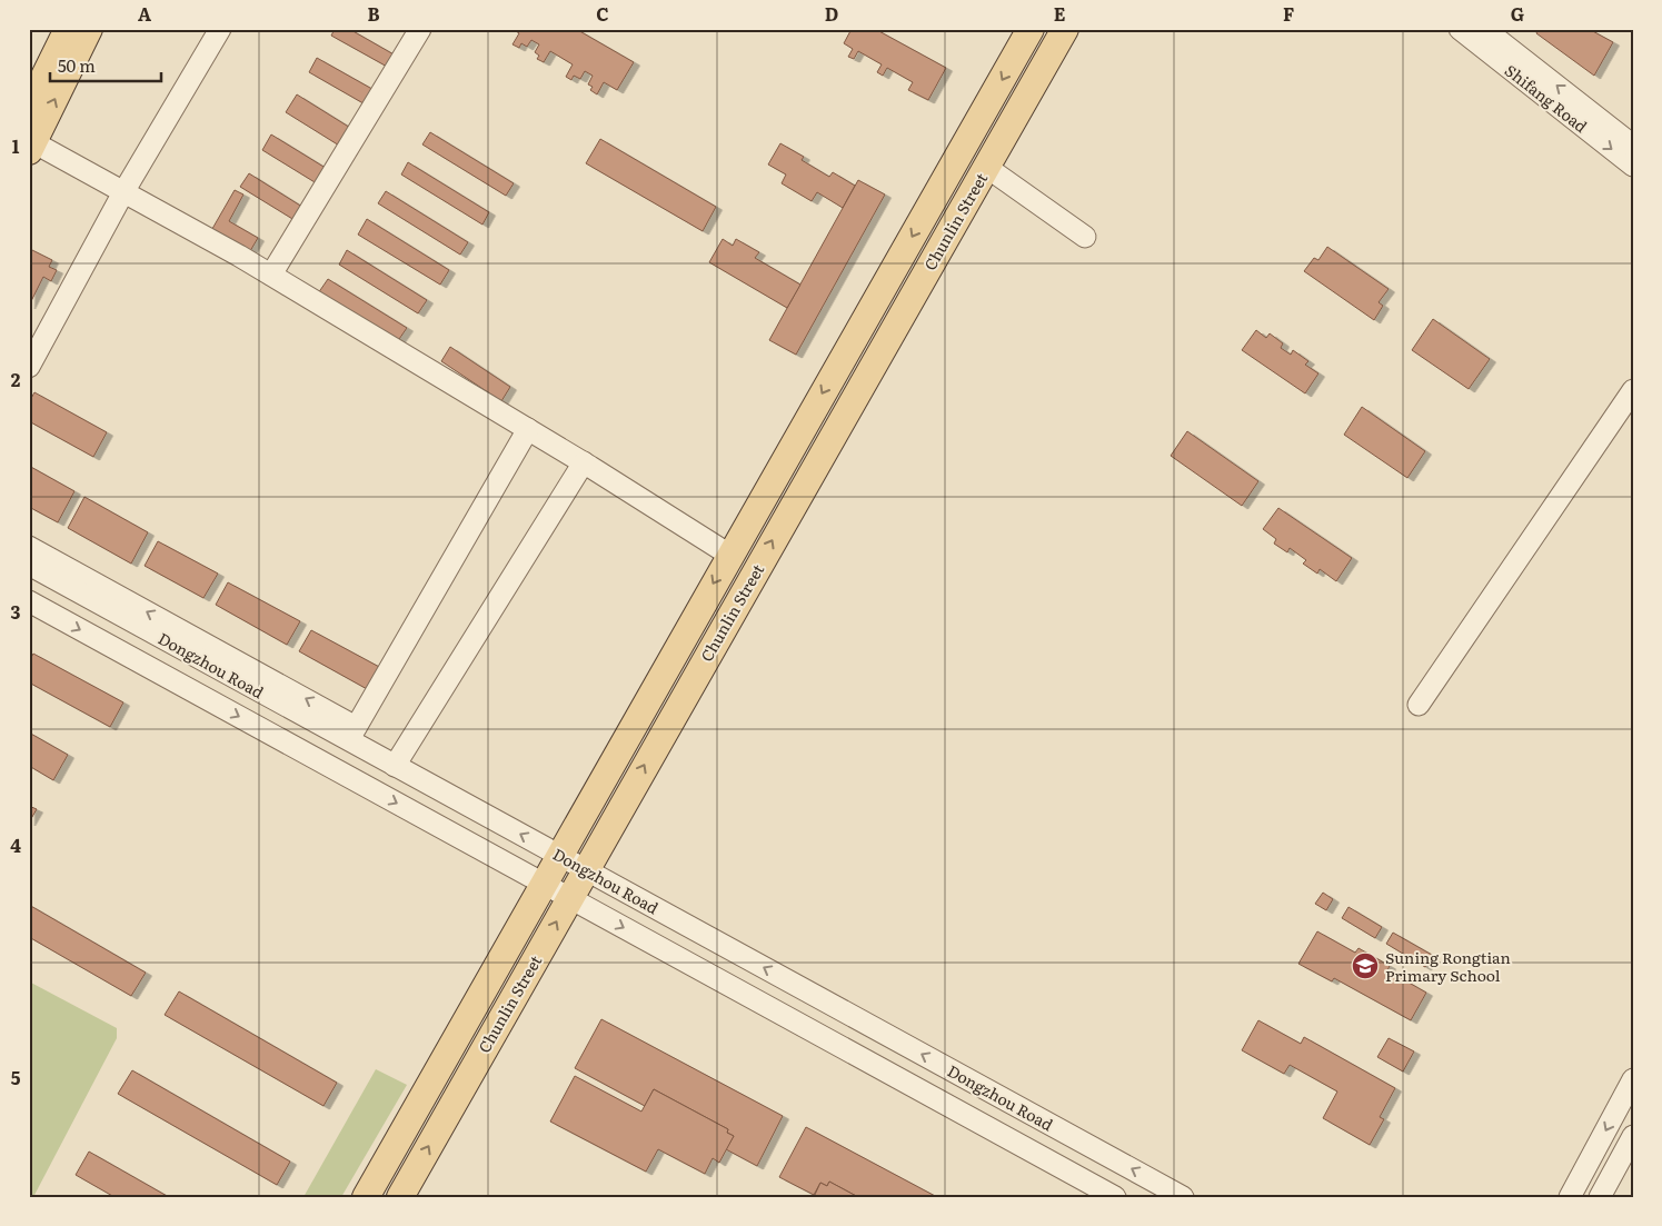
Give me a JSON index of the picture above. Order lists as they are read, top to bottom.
{
  "streets": {
    "main road": ["Chunlin Street"],
    "street": ["Shifang Road", "Dongzhou Road"]
  },
  "crossings": [
    ["Chunlin Street", "Dongzhou Road"]
  ],
  "places": {
    "school or university": ["Suning Rongtian Primary School"]
  },
  "scale_bar": "50 m",
  "grid": {
    "columns": [
      "A",
      "B",
      "C",
      "D",
      "E",
      "F",
      "G"
    ],
    "rows": [
      "1",
      "2",
      "3",
      "4",
      "5"
    ]
  }
}
